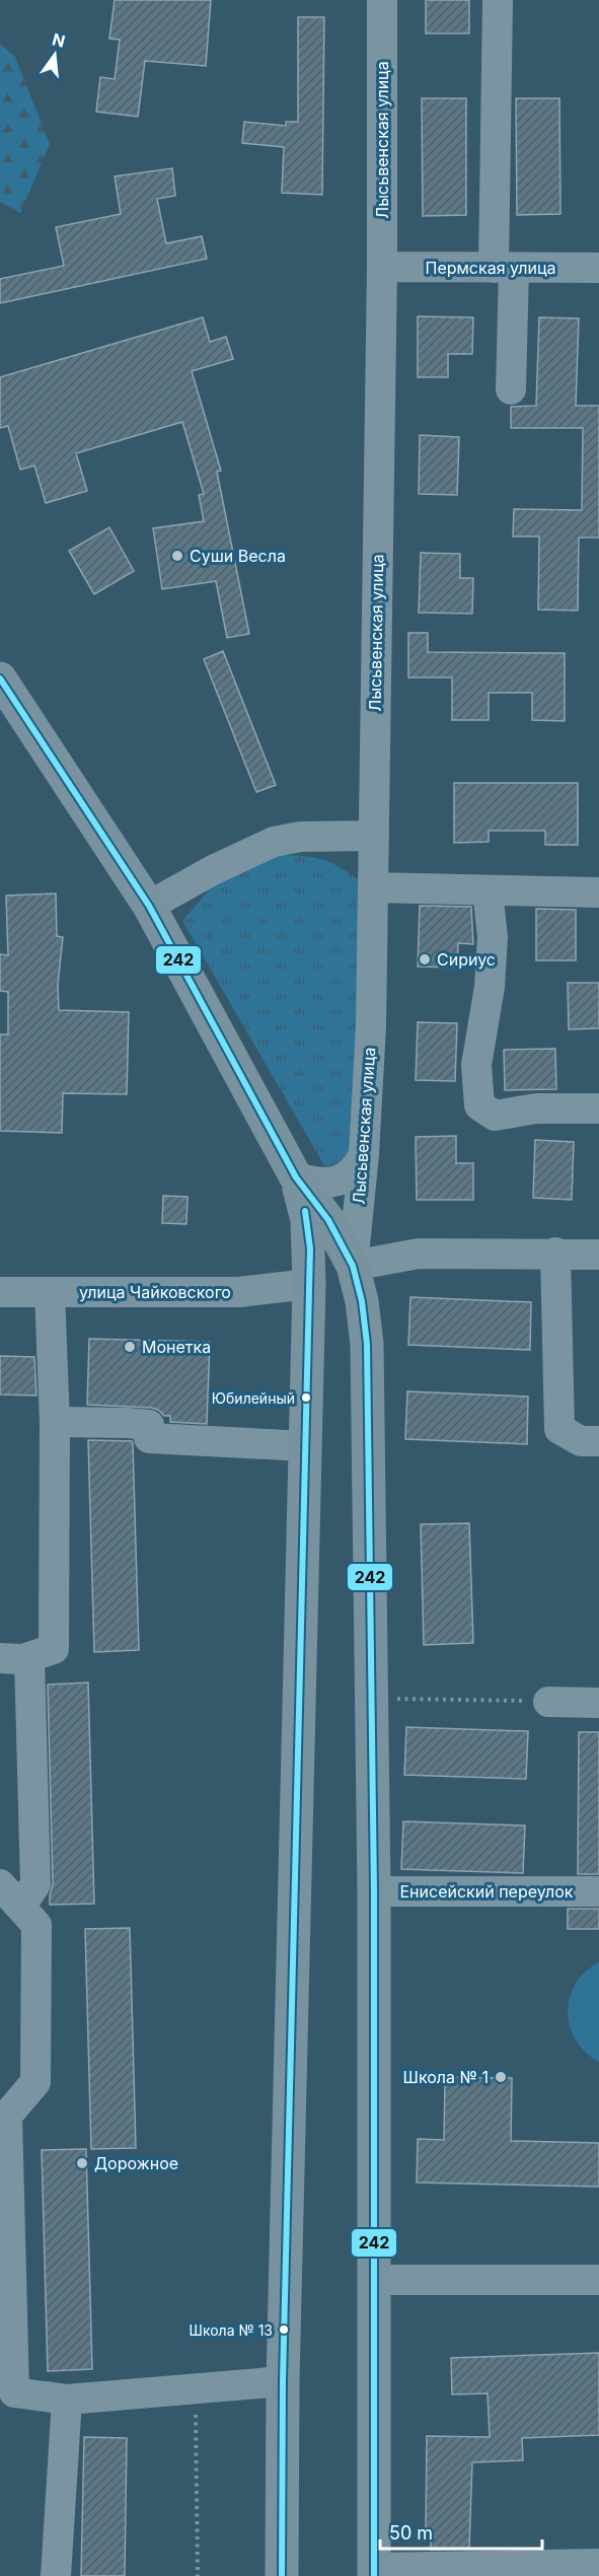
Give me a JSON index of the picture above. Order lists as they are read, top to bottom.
{
  "streets": {
    "main road": ["Лысьвенская улица"],
    "street": ["Пермская улица", "улица Чайковского", "Енисейский переулок"]
  },
  "crossings": [
    ["Лысьвенская улица", "Пермская улица"],
    ["Лысьвенская улица", "Енисейский переулок"]
  ],
  "places": [
    "Суши Весла",
    "Сириус",
    "Монетка",
    "Юбилейный",
    "Школа № 1",
    "Дорожное",
    "Школа № 13"
  ],
  "lines": ["transit line 242"],
  "scale_bar": "50 m",
  "north": "top"
}
